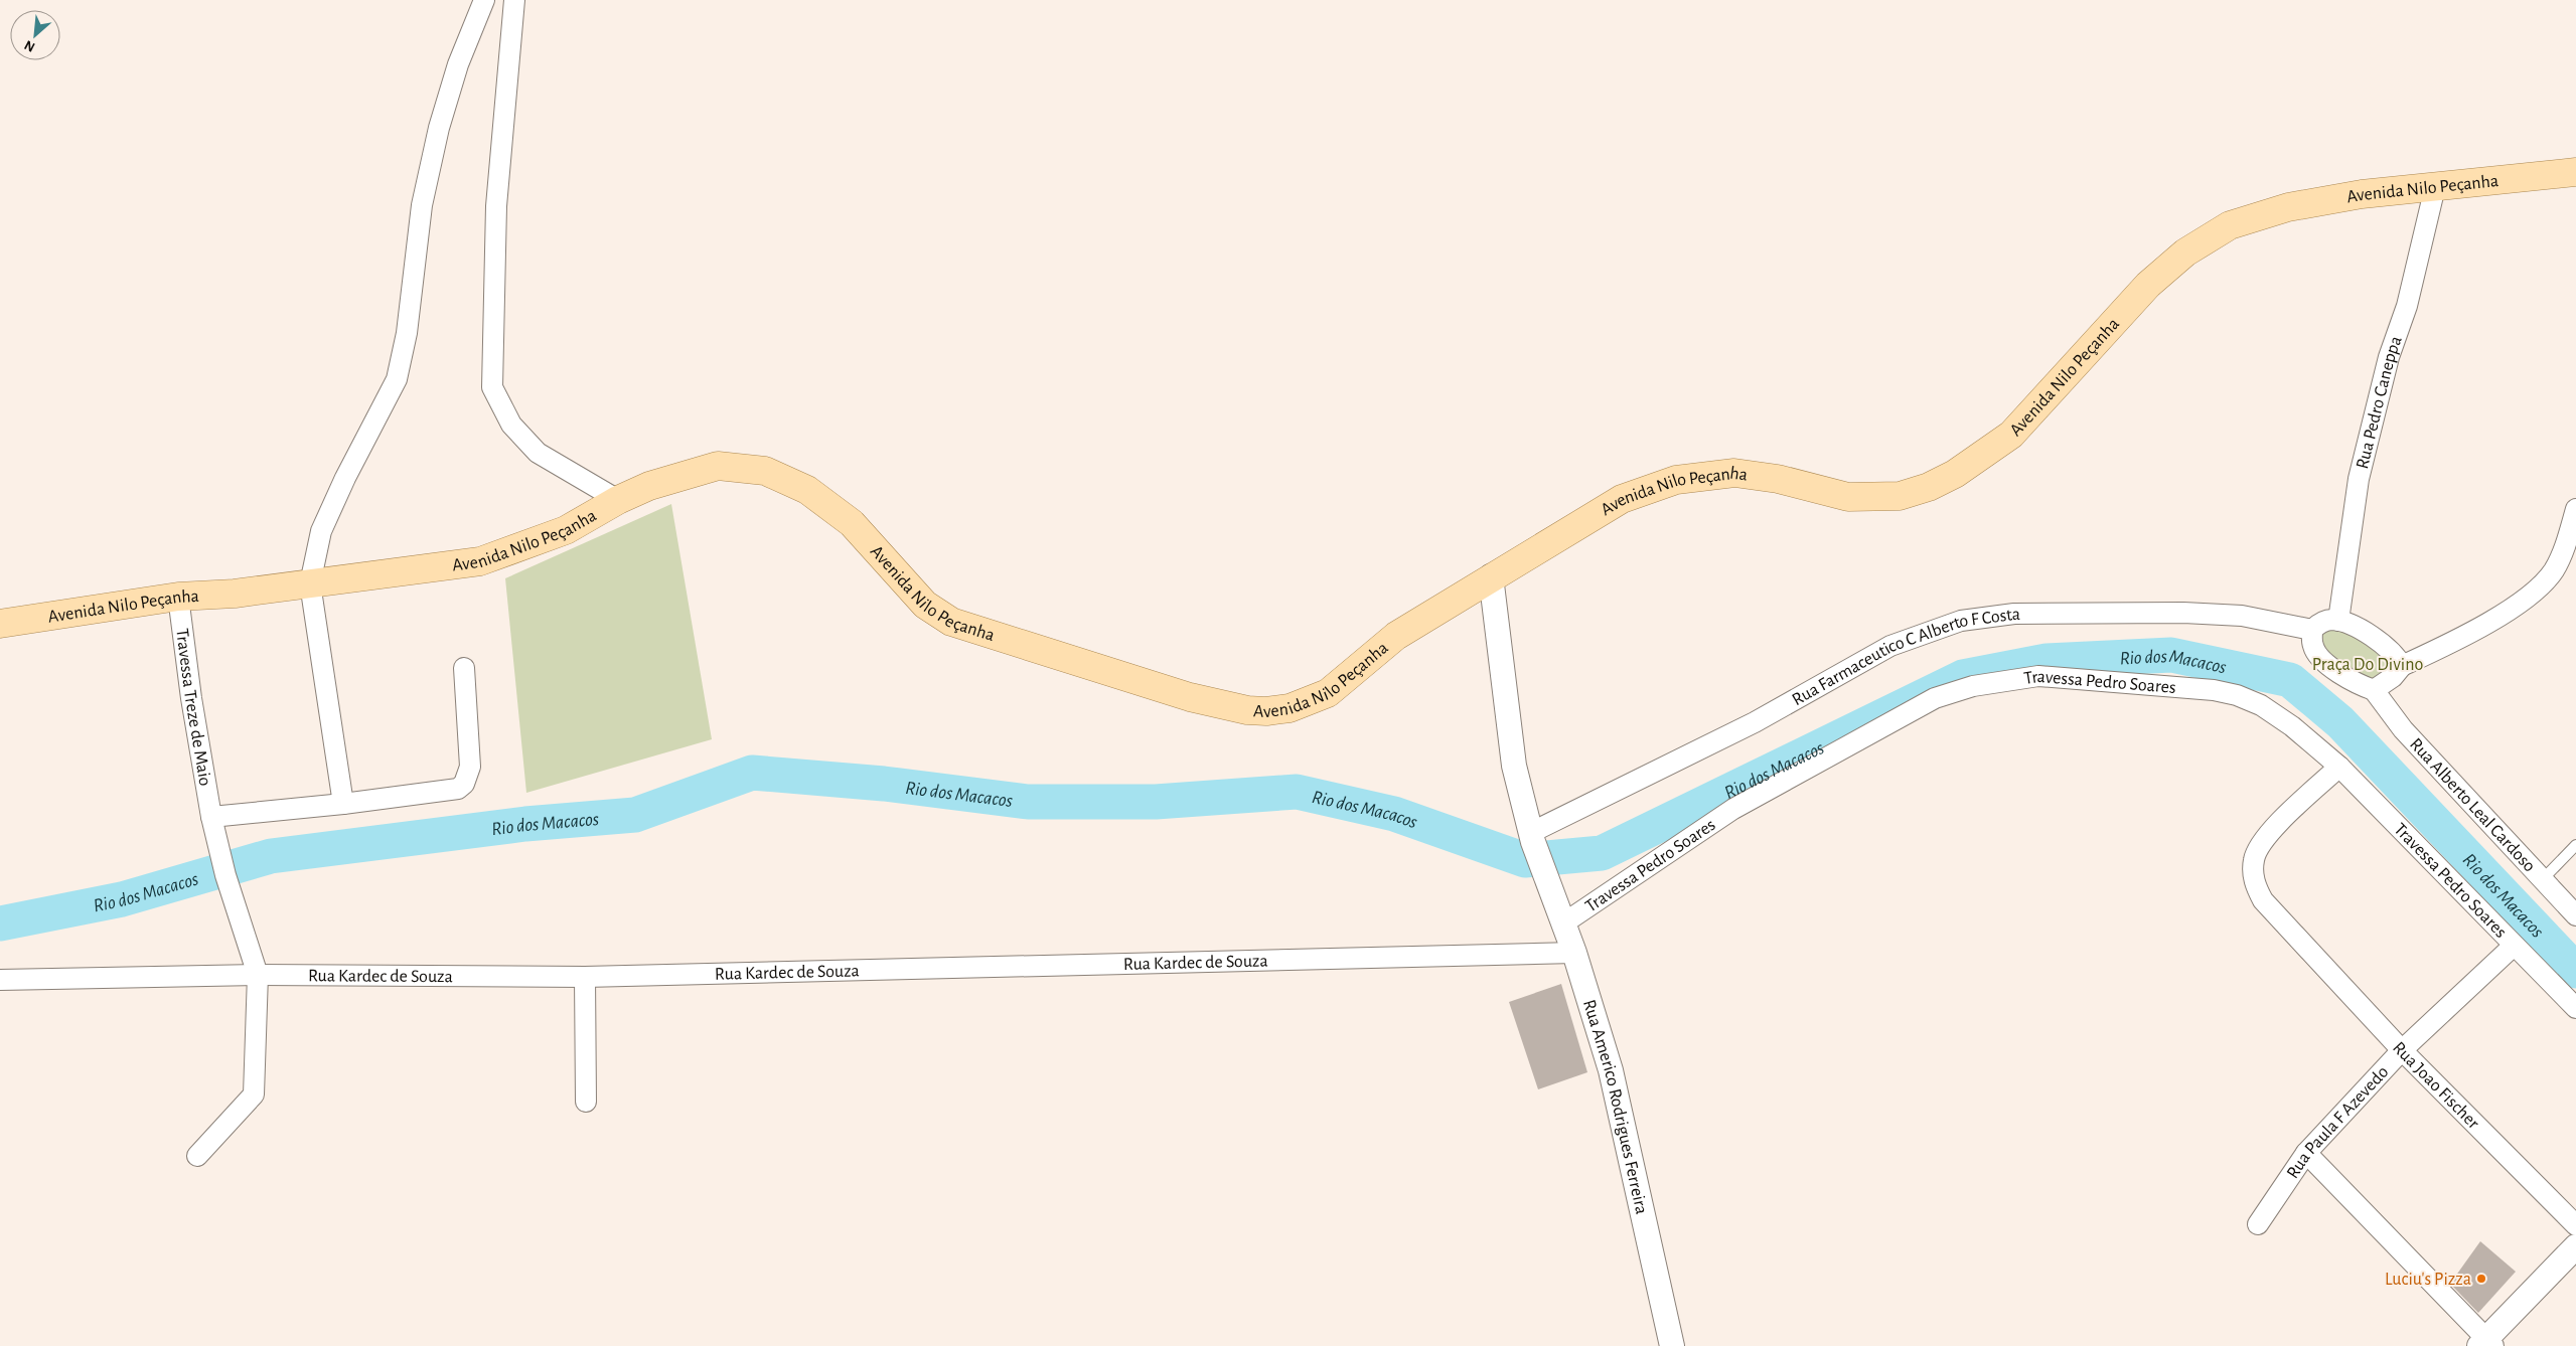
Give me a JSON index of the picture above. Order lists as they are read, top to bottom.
{
  "streets": {
    "main road": ["Avenida Nilo Peçanha"],
    "street": [
      "Rua Pedro Caneppa",
      "Rua Farmaceutico C Alberto F Costa",
      "Travessa Pedro Soares",
      "Travessa Treze de Maio",
      "Rua Alberto Leal Cardoso",
      "Rua Kardec de Souza",
      "Rua Joao Fischer",
      "Rua Americo Rodrigues Ferreira",
      "Rua Paula F Azevedo"
    ]
  },
  "crossings": [
    ["Avenida Nilo Peçanha", "Rua Pedro Caneppa"],
    ["Avenida Nilo Peçanha", "Travessa Treze de Maio"],
    ["Avenida Nilo Peçanha", "Rua Americo Rodrigues Ferreira"],
    ["Rua Farmaceutico C Alberto F Costa", "Rua Americo Rodrigues Ferreira"],
    ["Travessa Pedro Soares", "Rua Joao Fischer"],
    ["Travessa Pedro Soares", "Rua Americo Rodrigues Ferreira"],
    ["Travessa Pedro Soares", "Rua Paula F Azevedo"],
    ["Travessa Treze de Maio", "Rua Kardec de Souza"],
    ["Rua Kardec de Souza", "Rua Americo Rodrigues Ferreira"],
    ["Rua Joao Fischer", "Rua Paula F Azevedo"]
  ],
  "water": ["Rio dos Macacos"],
  "parks": ["Praça Do Divino"],
  "places": ["Luciu's Pizza"],
  "north": "bottom left"
}
